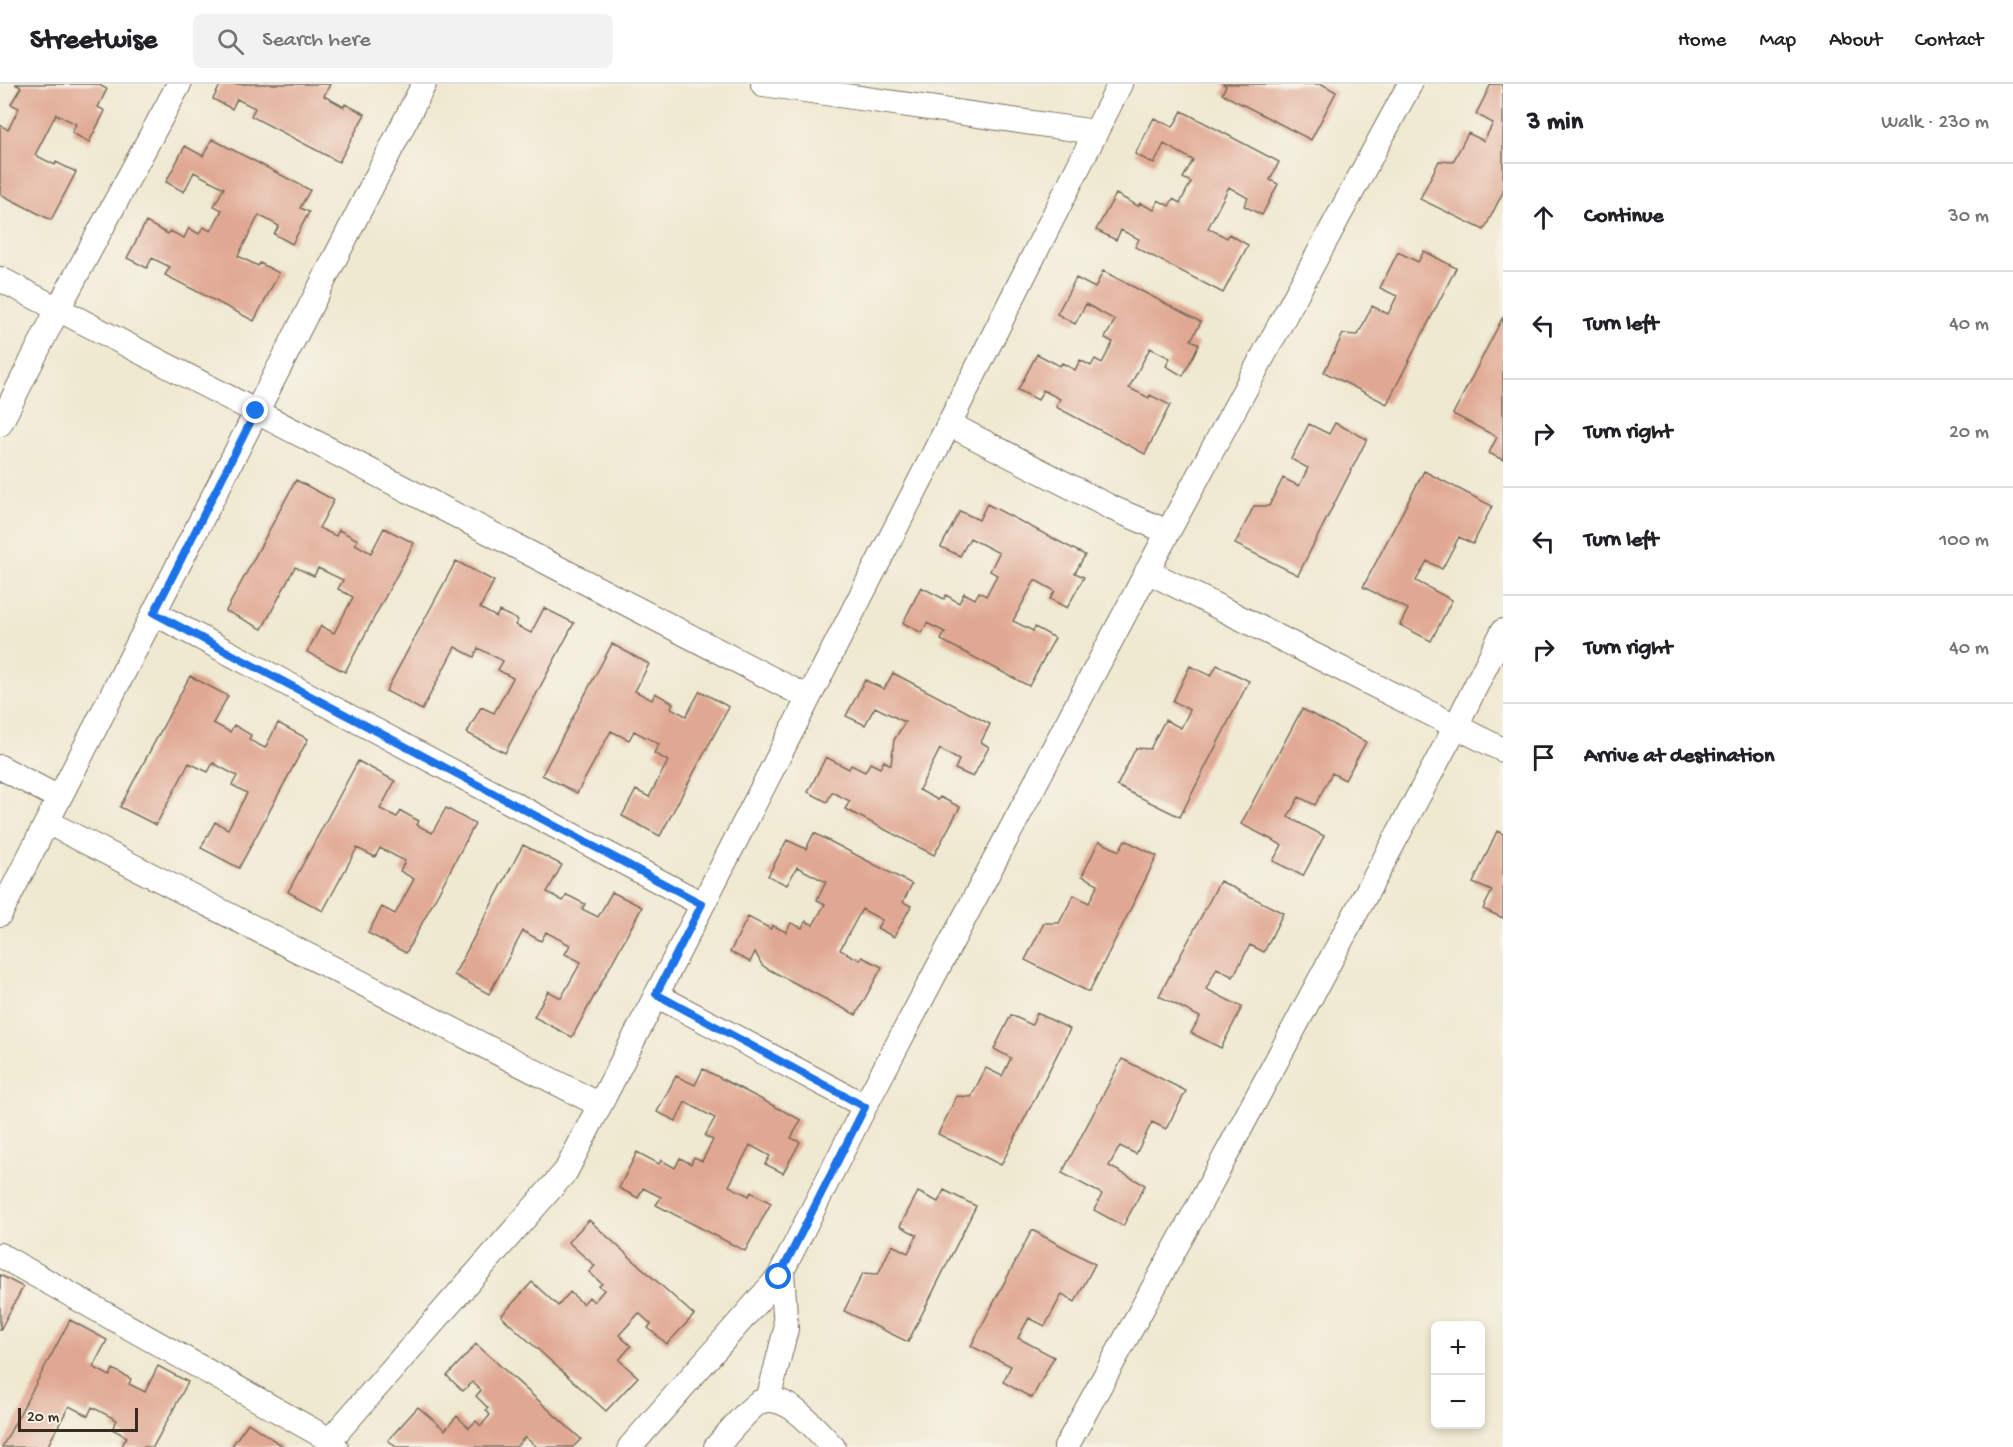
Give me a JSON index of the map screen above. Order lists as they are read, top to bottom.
{
  "scale_bar": "20 m",
  "page": {
    "header": "Streetwise",
    "search": "Search here",
    "nav": [
      "Home",
      "Map",
      "About",
      "Contact"
    ],
    "heading": ["3 min", "Walk · 230 m"],
    "list": [
      ["Continue", "30 m"],
      ["Turn left", "40 m"],
      ["Turn right", "20 m"],
      ["Turn left", "100 m"],
      ["Turn right", "40 m"],
      "Arrive at destination"
    ],
    "map_buttons": ["+", "−"],
    "scale": "20 m"
  }
}
